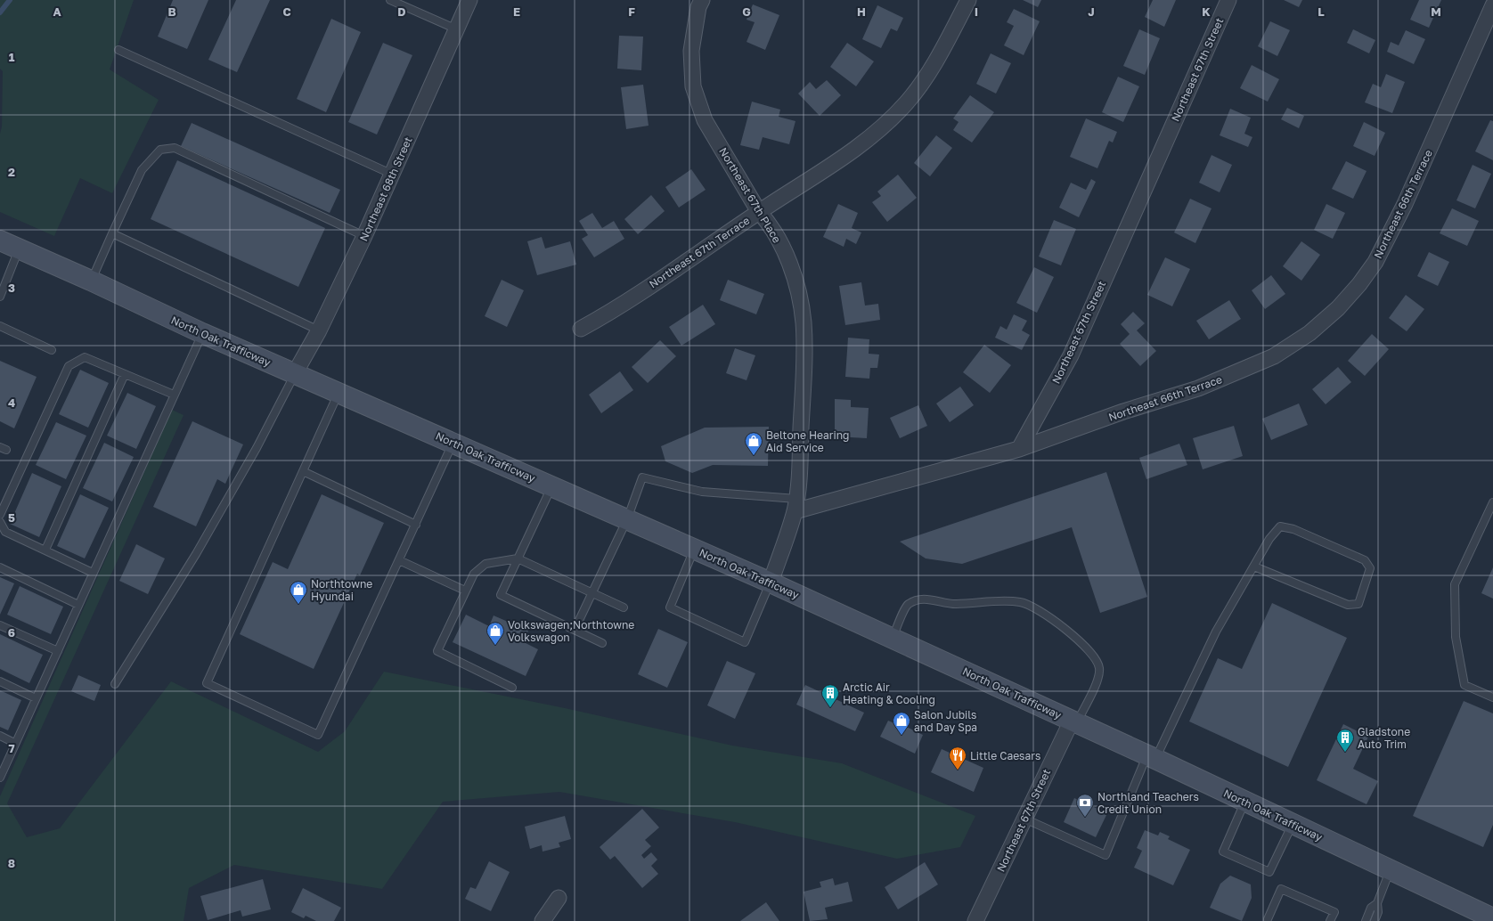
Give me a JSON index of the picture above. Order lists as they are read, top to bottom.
{
  "streets": {
    "main road": ["North Oak Trafficway"],
    "street": [
      "Northeast 67th Street",
      "Northeast 68th Street",
      "Northeast 67th Place",
      "Northeast 66th Terrace",
      "Northeast 67th Terrace"
    ]
  },
  "crossings": [
    ["Northeast 67th Street", "Northeast 66th Terrace"],
    ["Northeast 67th Street", "North Oak Trafficway"],
    ["Northeast 68th Street", "North Oak Trafficway"],
    ["Northeast 67th Place", "Northeast 67th Terrace"],
    ["Northeast 67th Place", "North Oak Trafficway"]
  ],
  "places": {
    "shop": [
      "Beltone Hearing Aid Service",
      "Northtowne Hyundai",
      "Volkswagen;Northtowne Volkswagon",
      "Salon Jubils and Day Spa"
    ],
    "building": ["Arctic Air Heating & Cooling", "Gladstone Auto Trim"],
    "restaurant": ["Little Caesars"],
    "bank": ["Northland Teachers Credit Union"]
  },
  "grid": {
    "columns": [
      "A",
      "B",
      "C",
      "D",
      "E",
      "F",
      "G",
      "H",
      "I",
      "J",
      "K",
      "L",
      "M"
    ],
    "rows": [
      "1",
      "2",
      "3",
      "4",
      "5",
      "6",
      "7",
      "8"
    ]
  }
}
